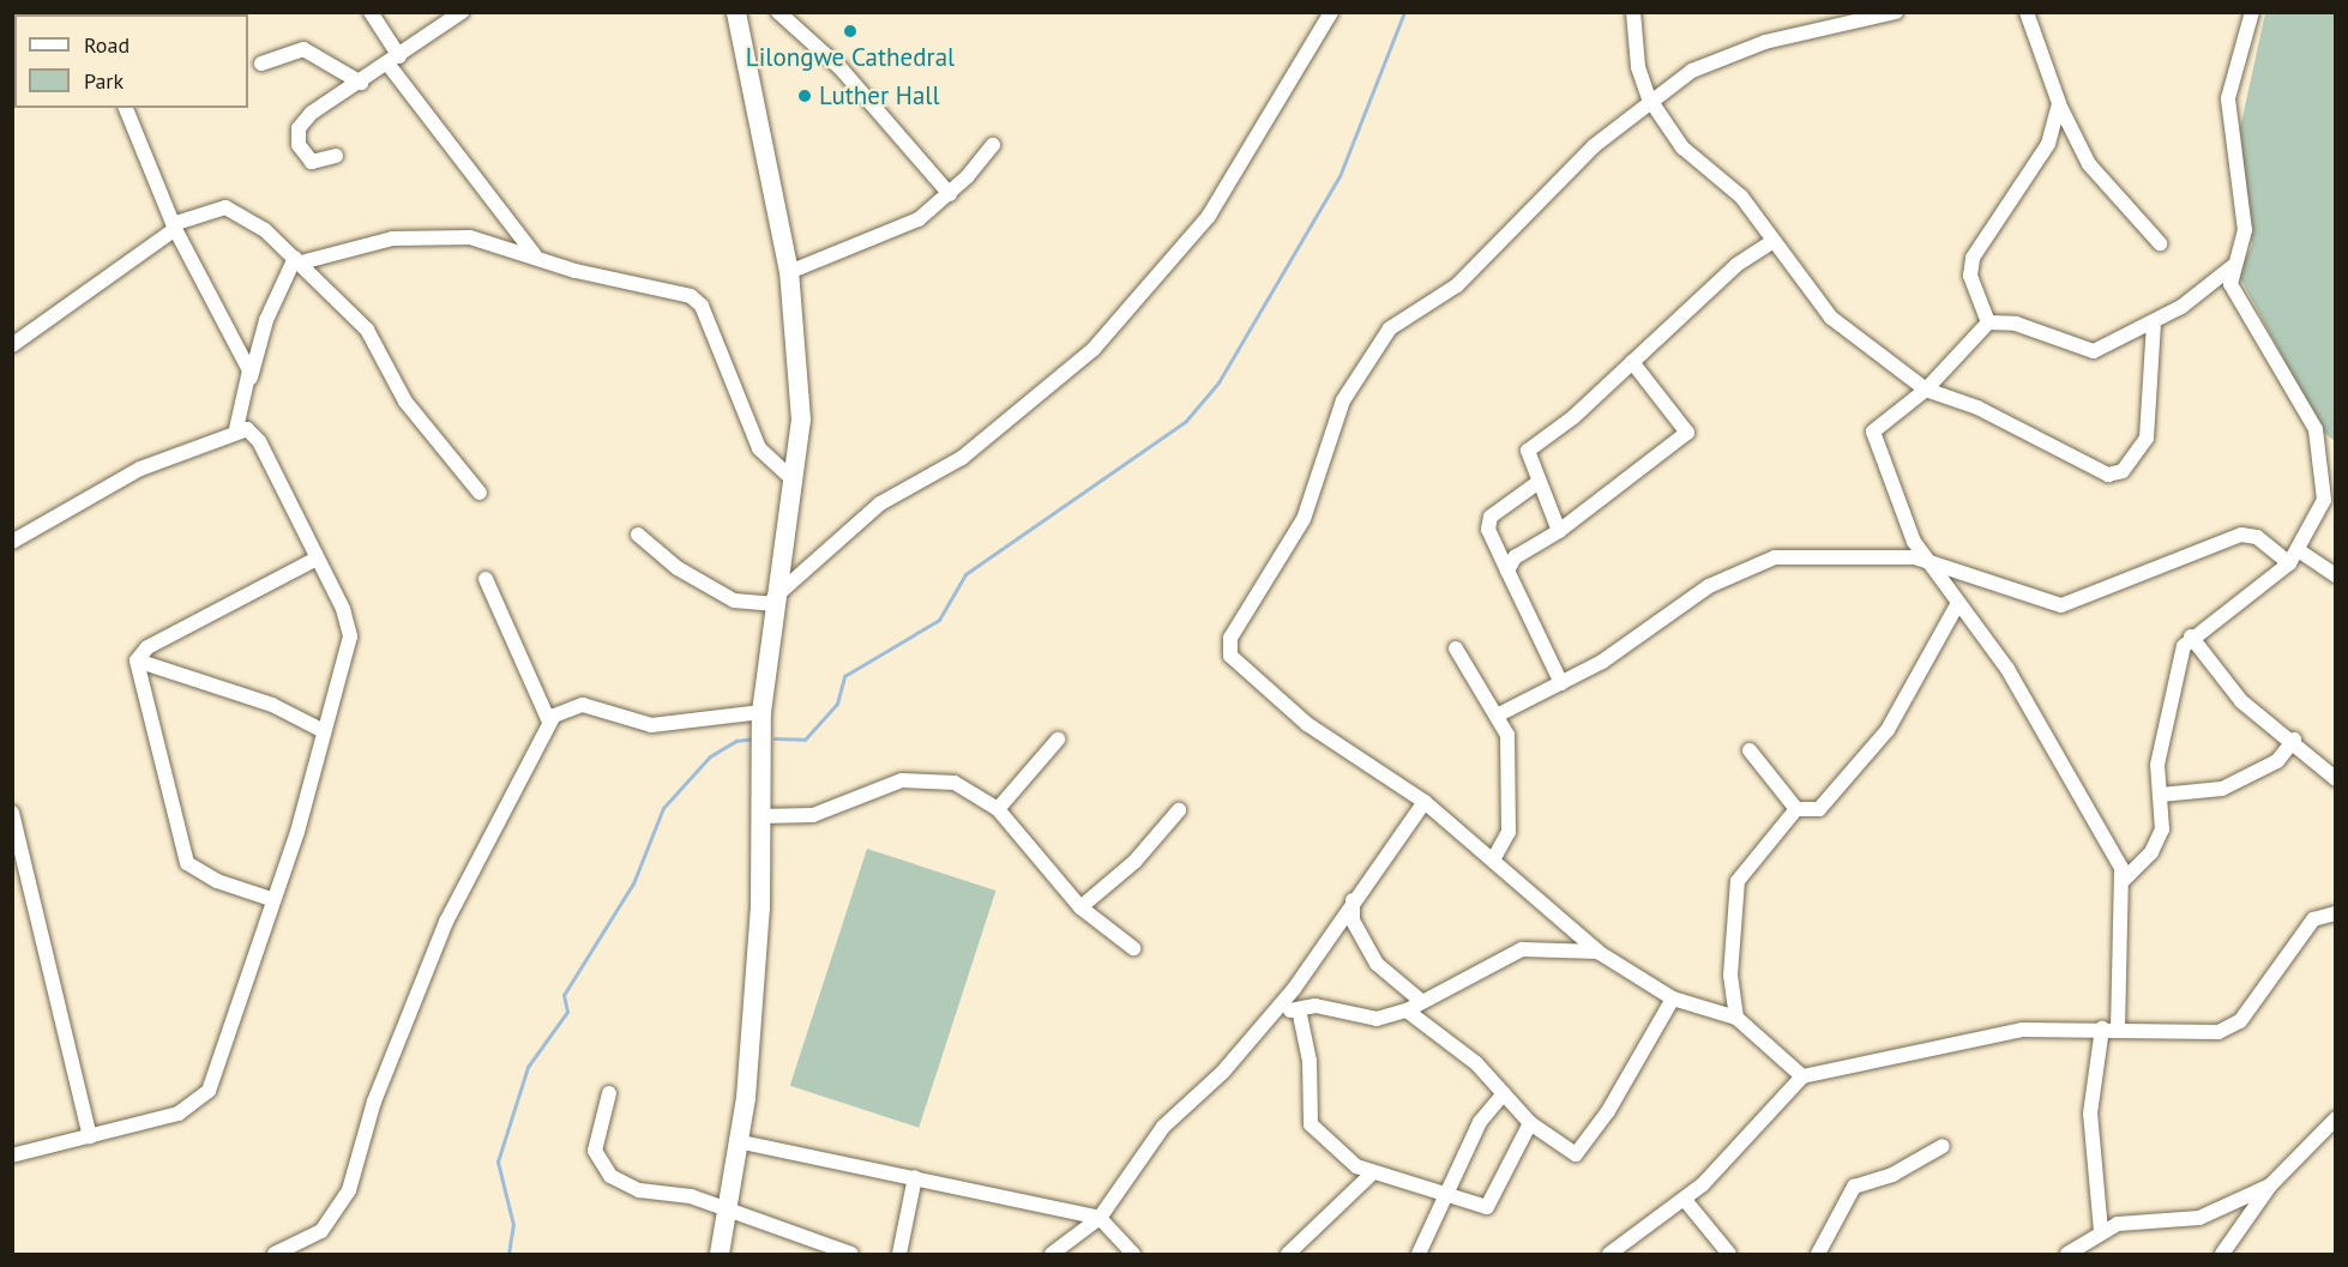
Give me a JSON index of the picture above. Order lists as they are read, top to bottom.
{
  "places": ["Lilongwe Cathedral", "Luther Hall"],
  "legend": ["Road", "Park"]
}
